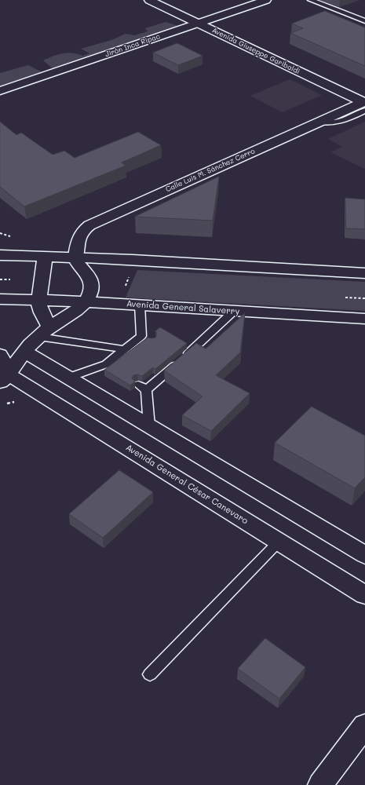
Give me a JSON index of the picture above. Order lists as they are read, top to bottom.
{
  "streets": {
    "main road": [
      "Jirón Inca Rípac",
      "Avenida Giuseppe Garibaldi",
      "Calle Luis M. Sánchez Cerro",
      "Avenida General Salaverry",
      "Avenida General César Canevaro"
    ]
  },
  "crossings": [
    ["Jirón Inca Rípac", "Avenida Giuseppe Garibaldi"],
    ["Avenida Giuseppe Garibaldi", "Calle Luis M. Sánchez Cerro"]
  ]
}
